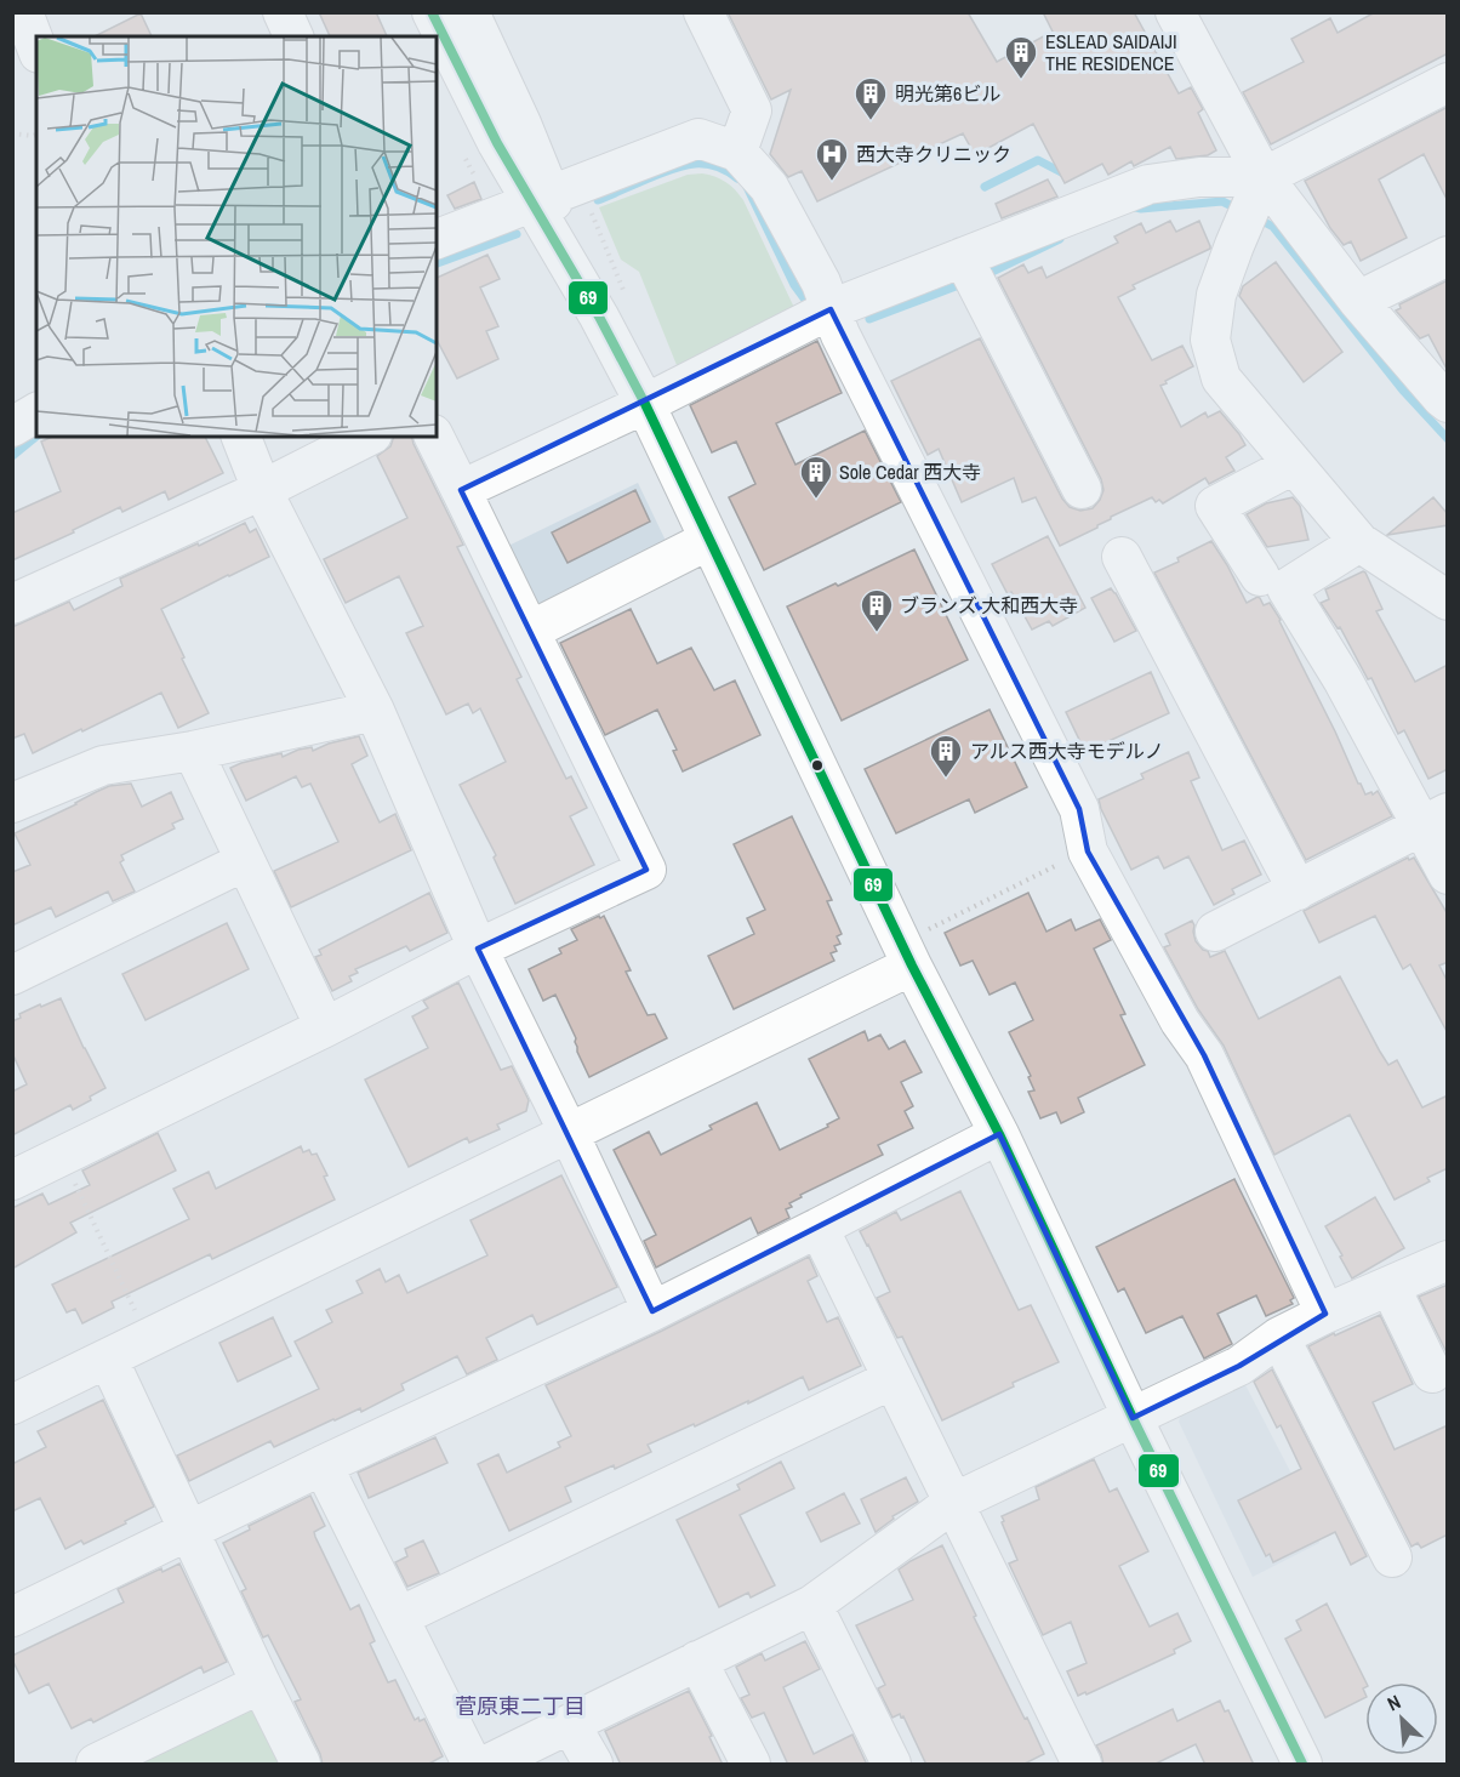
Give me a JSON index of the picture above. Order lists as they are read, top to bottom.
{
  "districts": ["菅原東二丁目"],
  "places": {
    "building": [
      "ESLEAD SAIDAIJI THE RESIDENCE",
      "明光第6ビル",
      "Sole Cedar 西大寺",
      "ブランズ 大和西大寺",
      "アルス西大寺モデルノ"
    ],
    "hospital": ["西大寺クリニック"]
  },
  "lines": ["transit line 69"],
  "north": "top left"
}
